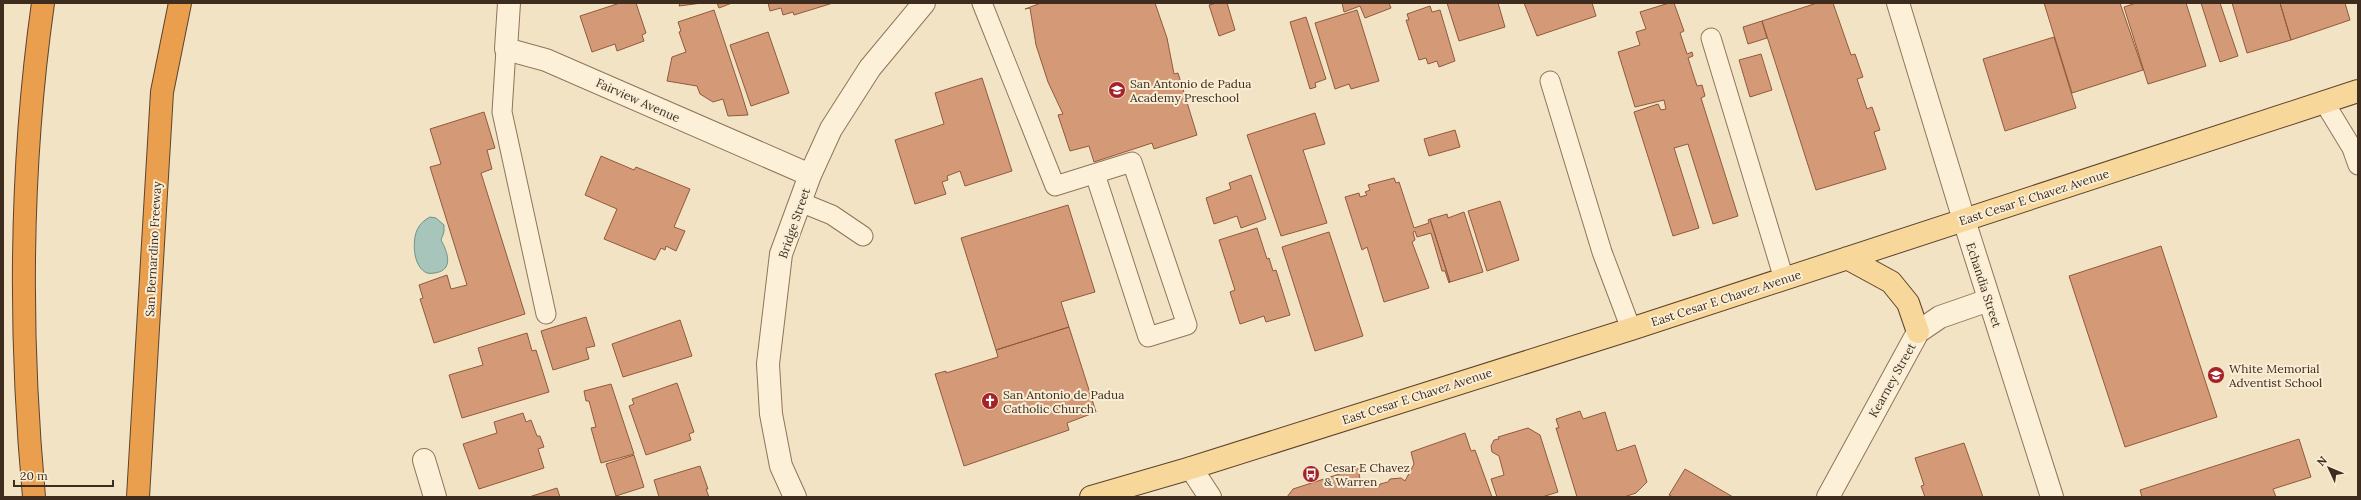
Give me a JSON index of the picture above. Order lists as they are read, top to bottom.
{
  "streets": {
    "highway": ["San Bernardino Freeway"],
    "main road": ["East Cesar E Chavez Avenue"],
    "street": [
      "Fairview Avenue",
      "Bridge Street",
      "Echandia Street",
      "Kearney Street"
    ]
  },
  "crossings": [
    ["Fairview Avenue", "Bridge Street"],
    ["East Cesar E Chavez Avenue", "Echandia Street"],
    ["Echandia Street", "Kearney Street"]
  ],
  "places": {
    "school or university": ["San Antonio de Padua Academy Preschool", "White Memorial Adventist School"],
    "church": ["San Antonio de Padua Catholic Church"],
    "bus stop": ["Cesar E Chavez & Warren"]
  },
  "scale_bar": "20 m",
  "north": "top left"
}
